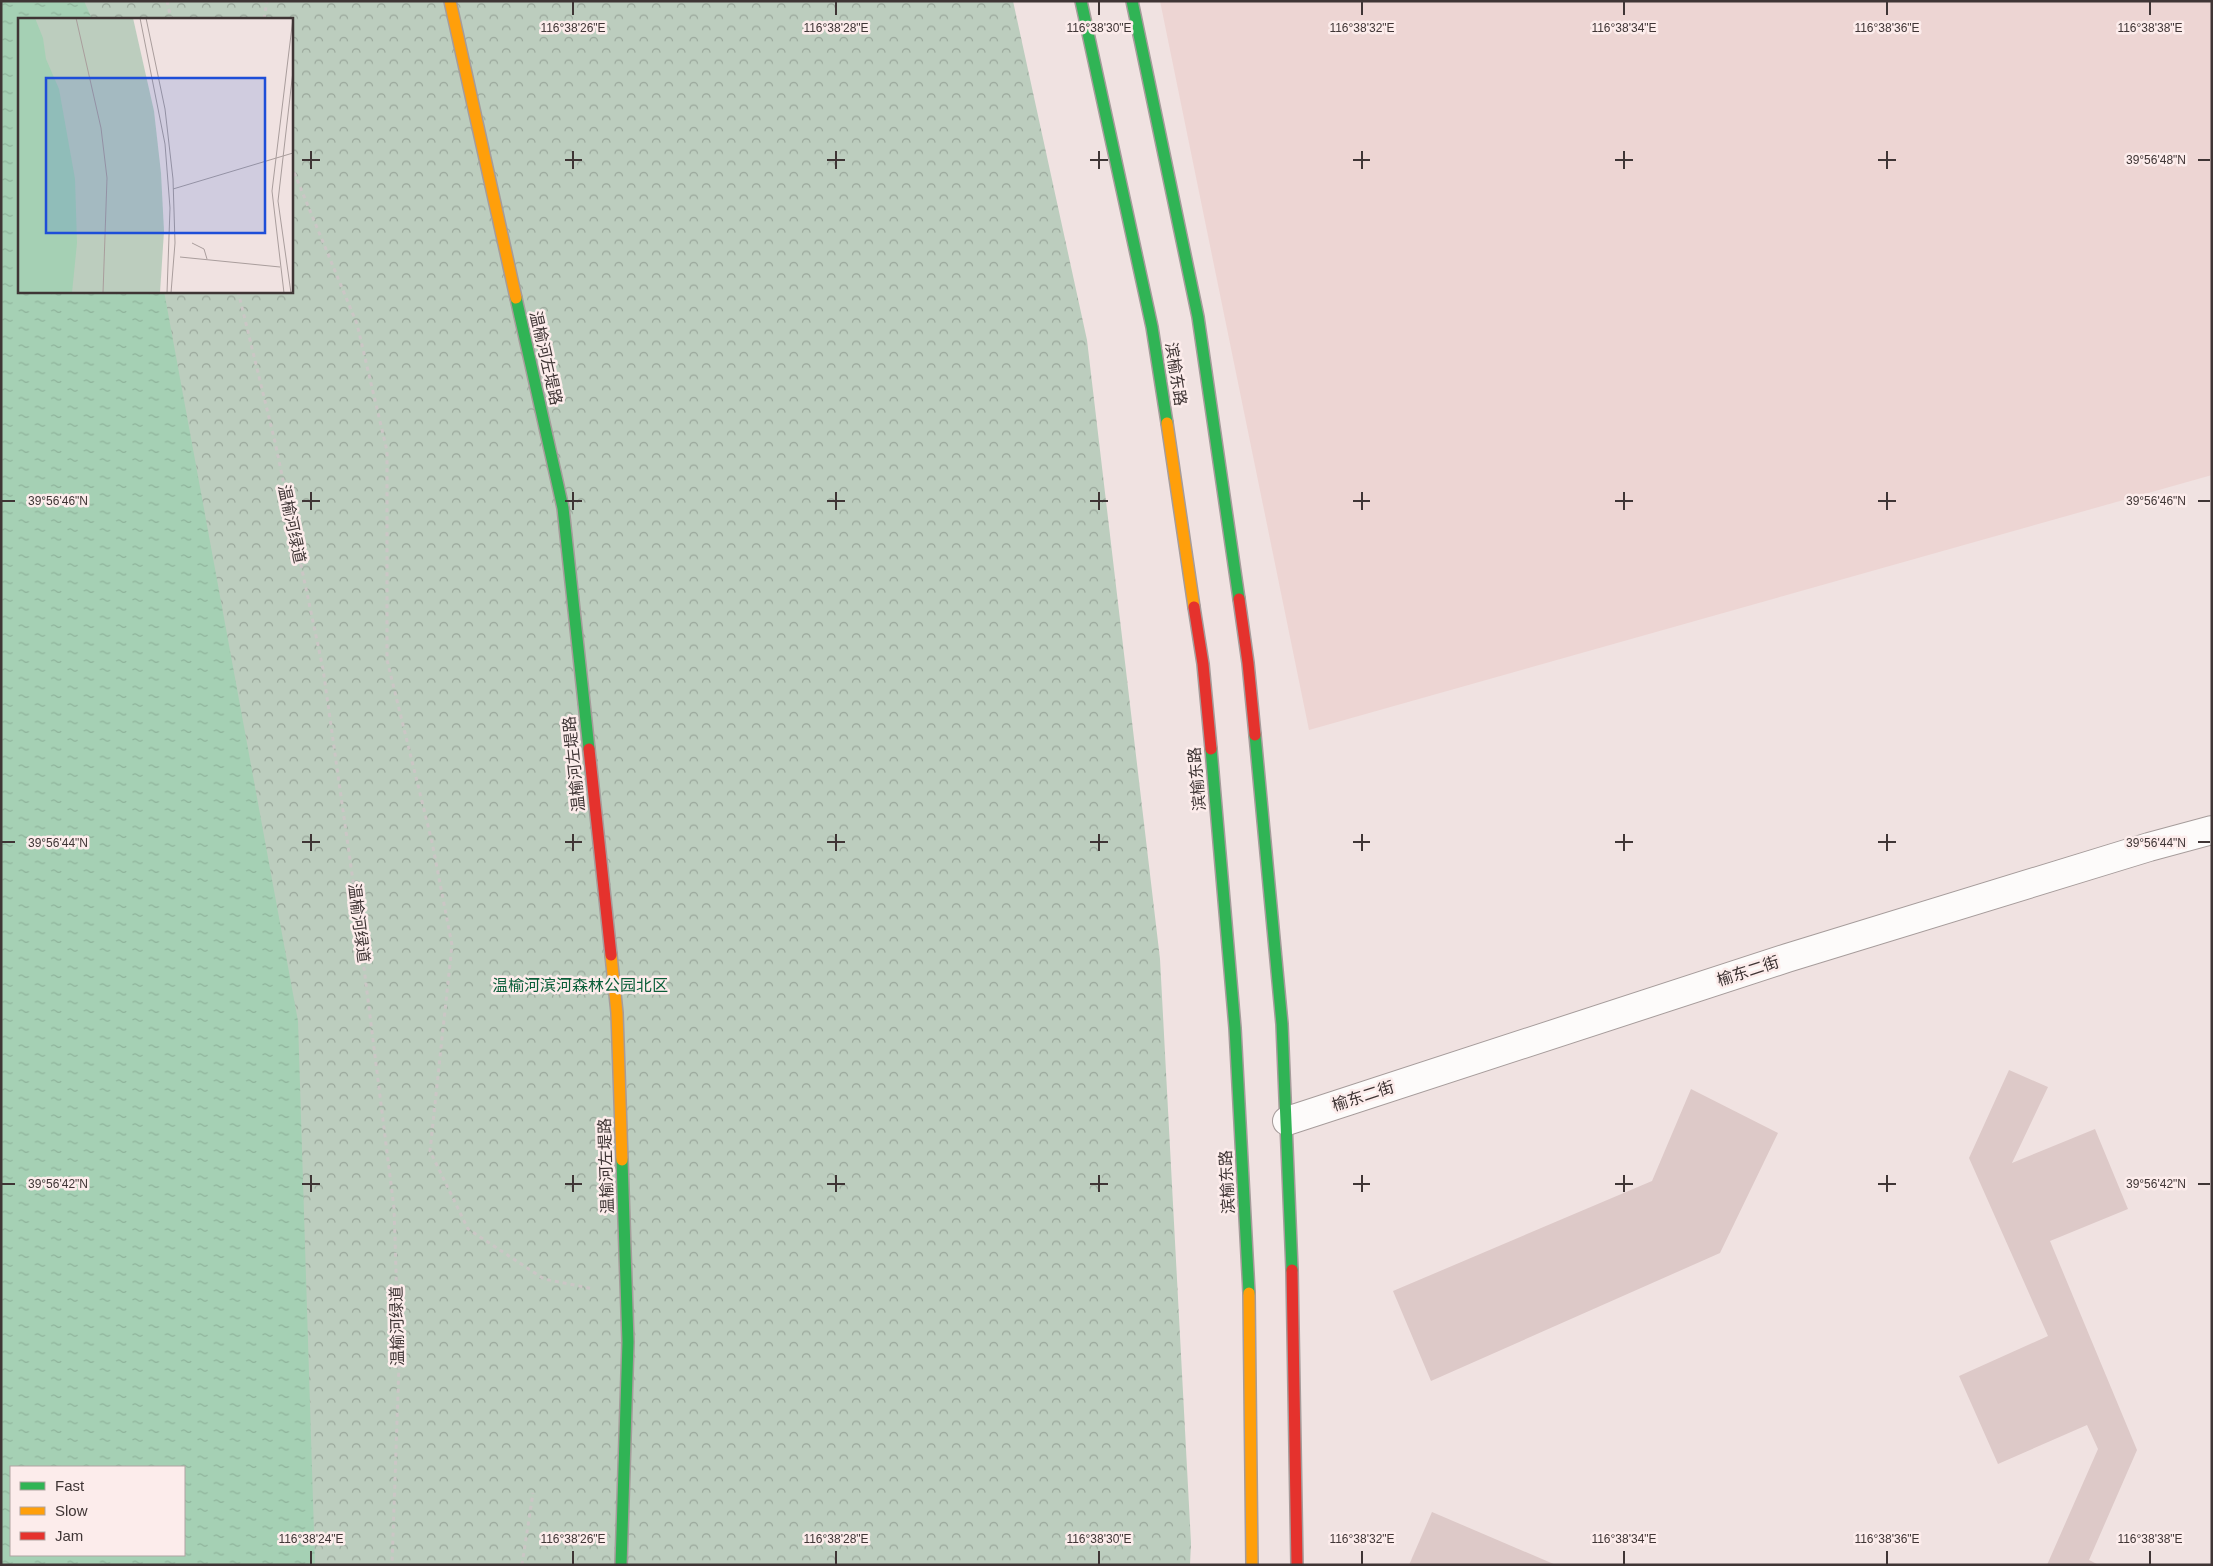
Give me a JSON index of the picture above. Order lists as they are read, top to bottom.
{
  "streets": {
    "main road": ["温榆河左堤路", "滨榆东路"],
    "street": ["榆东二街"],
    "path": ["温榆河绿道"]
  },
  "crossings": [
    ["滨榆东路", "榆东二街"]
  ],
  "parks": ["温榆河滨河森林公园北区"],
  "legend": ["Fast", "Slow", "Jam"],
  "coordinates": [
    "116°38'26\"E",
    "116°38'28\"E",
    "116°38'30\"E",
    "116°38'32\"E",
    "116°38'34\"E",
    "116°38'36\"E",
    "116°38'38\"E",
    "39°56'48\"N",
    "39°56'46\"N",
    "39°56'44\"N",
    "39°56'42\"N",
    "116°38'24\"E"
  ]
}
